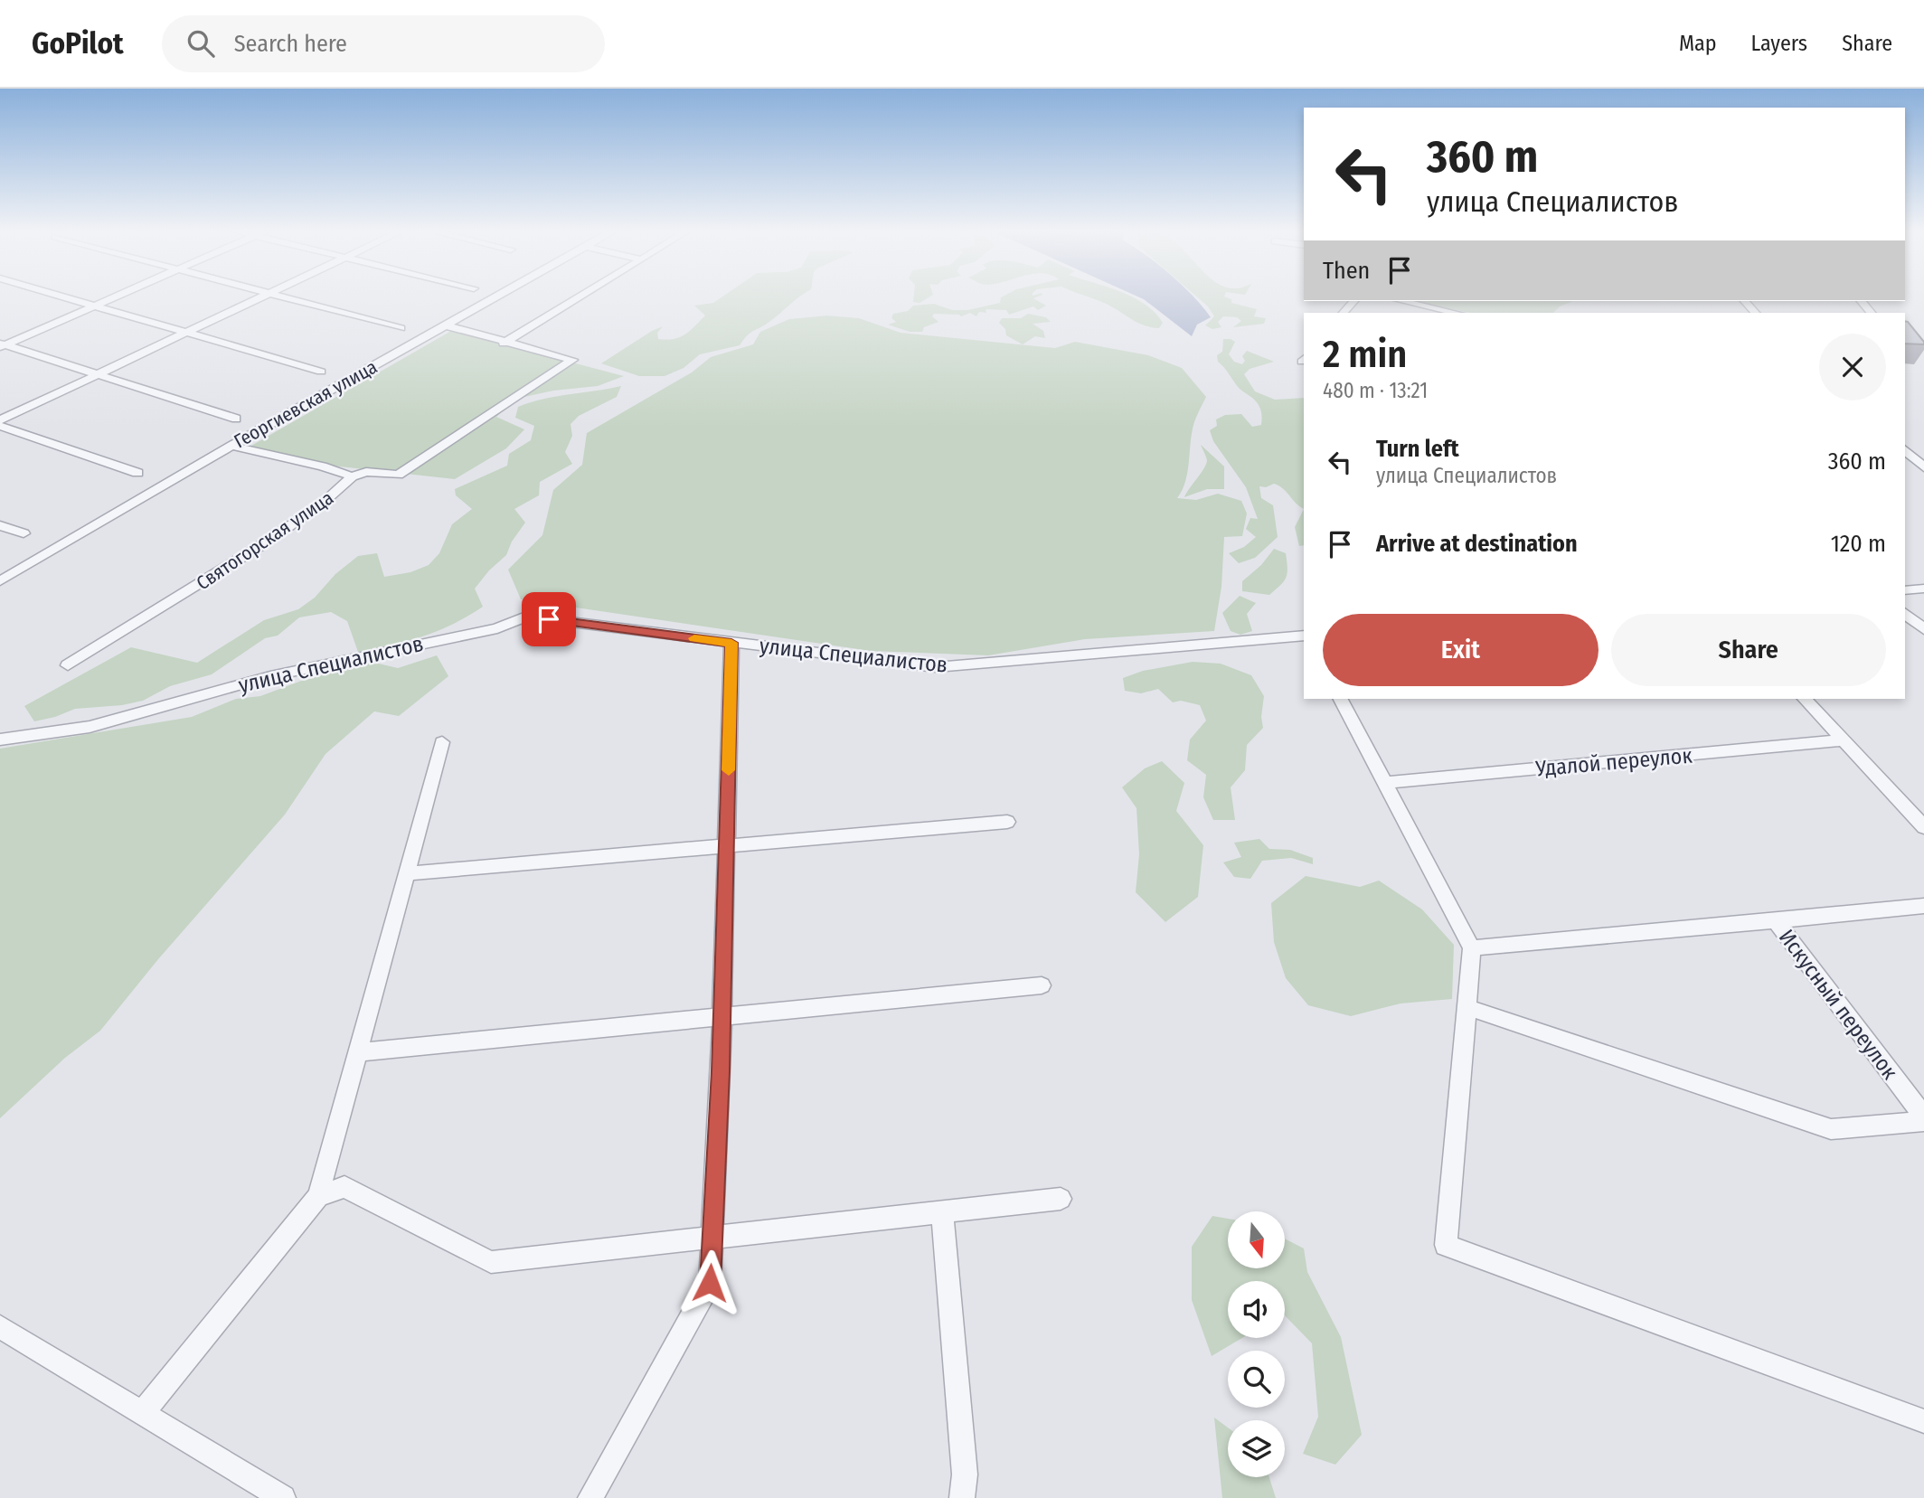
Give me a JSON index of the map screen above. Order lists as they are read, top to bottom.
{
  "streets": {
    "street": [
      "Георгиевская улица",
      "Святогорская улица",
      "улица Специалистов",
      "Удалой переулок",
      "Искусный переулок"
    ]
  },
  "crossings": [
    ["Георгиевская улица", "Святогорская улица"]
  ],
  "north": "bottom",
  "page": {
    "header": "GoPilot",
    "search": "Search here",
    "nav": ["Map", "Layers", "Share"],
    "turn": ["360 m", "улица Специалистов"],
    "then": "Then",
    "heading": ["2 min", "480 m · 13:21"],
    "list": [
      {
        "name": "Turn left",
        "note": "улица Специалистов",
        "value": "360 m"
      },
      {
        "name": "Arrive at destination",
        "value": "120 m"
      }
    ],
    "buttons": ["Exit", "Share"]
  }
}
